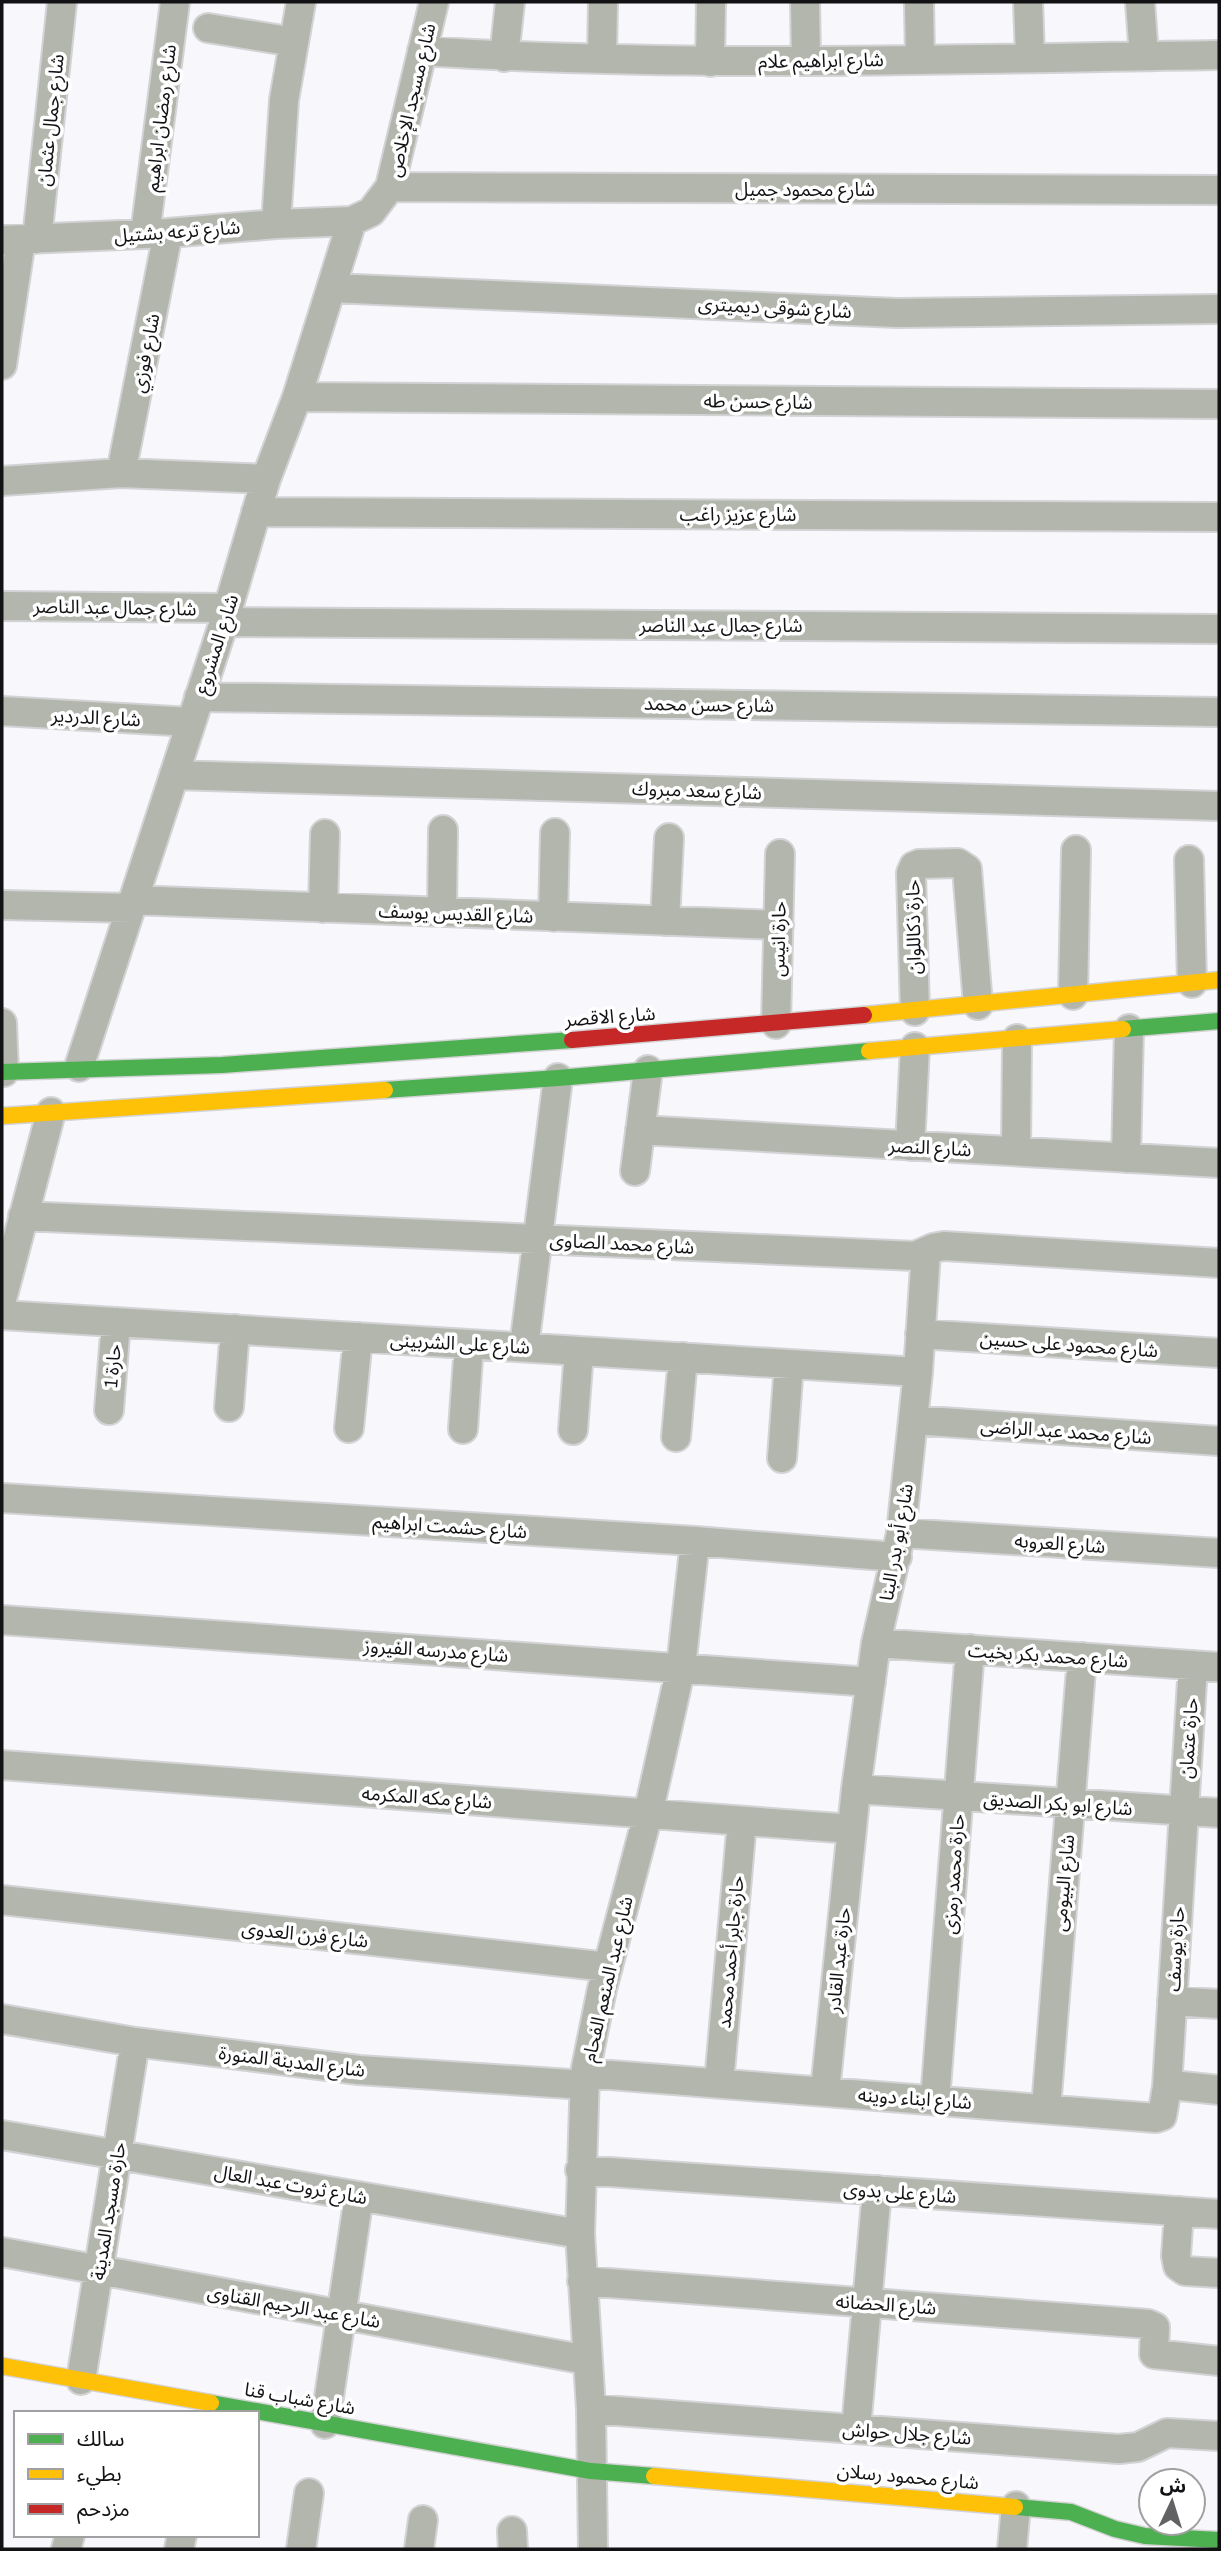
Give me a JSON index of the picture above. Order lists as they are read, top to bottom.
{
  "streets": {
    "street": [
      "شارع ابراهيم علام",
      "شارع مسجد الإخلاص",
      "شارع رمضان ابراهيم",
      "شارع جمال عثمان",
      "شارع محمود جميل",
      "شارع ترعه بشتيل",
      "شارع شوقى ديميترى",
      "شارع فوزي",
      "شارع حسن طه",
      "شارع عزيز راغب",
      "شارع جمال عبد الناصر",
      "شارع المشروع",
      "شارع حسن محمد",
      "شارع الدردير",
      "شارع سعد مبروك",
      "شارع القديس يوسف",
      "حارة ذكاللوان",
      "حارة انيس",
      "شارع الاقصر",
      "شارع النصر",
      "شارع محمد الصاوى",
      "شارع على الشربينى",
      "شارع محمود على حسين",
      "حارة 1",
      "شارع محمد عبد الراضى",
      "شارع حشمت ابراهيم",
      "شارع أبو بدر البنا",
      "شارع العروبه",
      "شارع مدرسه الفيروز",
      "شارع محمد بكر بخيت",
      "حارة عتمان",
      "شارع مكه المكرمه",
      "شارع ابو بكر الصديق",
      "حارة محمد رمزى",
      "شارع البيومى",
      "شارع فرن العدوى",
      "حارة يوسف",
      "حارة جابر أحمد محمد",
      "حارة عبد القادر",
      "شارع عبد المنعم الفحام",
      "شارع المدينة المنورة",
      "شارع ابناء دوينه",
      "شارع ثروت عبد العال",
      "شارع على بدوى",
      "حارة مسجد المدينة",
      "شارع الحضانه",
      "شارع عبد الرحيم القناوى",
      "شارع شباب قنا",
      "شارع جلال حواش",
      "شارع محمود رسلان"
    ]
  },
  "crossings": [
    ["شارع ابراهيم علام", "شارع مسجد الإخلاص"],
    ["شارع مسجد الإخلاص", "شارع محمود جميل"],
    ["شارع مسجد الإخلاص", "شارع ترعه بشتيل"],
    ["شارع مسجد الإخلاص", "شارع المشروع"],
    ["شارع رمضان ابراهيم", "شارع ترعه بشتيل"],
    ["شارع رمضان ابراهيم", "شارع فوزي"],
    ["شارع جمال عثمان", "شارع ترعه بشتيل"],
    ["شارع ترعه بشتيل", "شارع فوزي"],
    ["شارع ترعه بشتيل", "شارع المشروع"],
    ["شارع شوقى ديميترى", "شارع المشروع"],
    ["شارع حسن طه", "شارع المشروع"],
    ["شارع عزيز راغب", "شارع المشروع"],
    ["شارع جمال عبد الناصر", "شارع المشروع"],
    ["شارع المشروع", "شارع حسن محمد"],
    ["شارع المشروع", "شارع الدردير"],
    ["شارع المشروع", "شارع سعد مبروك"],
    ["شارع المشروع", "شارع القديس يوسف"],
    ["شارع المشروع", "شارع الاقصر"],
    ["شارع حسن محمد", "شارع الدردير"],
    ["شارع القديس يوسف", "حارة انيس"],
    ["حارة ذكاللوان", "شارع الاقصر"],
    ["حارة انيس", "شارع الاقصر"],
    ["شارع محمد الصاوى", "شارع أبو بدر البنا"],
    ["شارع على الشربينى", "حارة 1"],
    ["شارع على الشربينى", "شارع أبو بدر البنا"],
    ["شارع محمود على حسين", "شارع أبو بدر البنا"],
    ["شارع محمد عبد الراضى", "شارع أبو بدر البنا"],
    ["شارع حشمت ابراهيم", "شارع أبو بدر البنا"],
    ["شارع حشمت ابراهيم", "شارع العروبه"],
    ["شارع حشمت ابراهيم", "شارع عبد المنعم الفحام"],
    ["شارع أبو بدر البنا", "شارع العروبه"],
    ["شارع أبو بدر البنا", "شارع مدرسه الفيروز"],
    ["شارع أبو بدر البنا", "شارع محمد بكر بخيت"],
    ["شارع أبو بدر البنا", "شارع مكه المكرمه"],
    ["شارع أبو بدر البنا", "شارع ابو بكر الصديق"],
    ["شارع أبو بدر البنا", "حارة عبد القادر"],
    ["شارع مدرسه الفيروز", "شارع عبد المنعم الفحام"],
    ["شارع محمد بكر بخيت", "حارة عتمان"],
    ["شارع محمد بكر بخيت", "حارة محمد رمزى"],
    ["شارع محمد بكر بخيت", "شارع البيومى"],
    ["حارة عتمان", "شارع ابو بكر الصديق"],
    ["حارة عتمان", "حارة يوسف"],
    ["شارع مكه المكرمه", "حارة جابر أحمد محمد"],
    ["شارع مكه المكرمه", "حارة عبد القادر"],
    ["شارع مكه المكرمه", "شارع عبد المنعم الفحام"],
    ["شارع ابو بكر الصديق", "حارة محمد رمزى"],
    ["شارع ابو بكر الصديق", "شارع البيومى"],
    ["شارع ابو بكر الصديق", "حارة يوسف"],
    ["حارة محمد رمزى", "شارع ابناء دوينه"],
    ["شارع البيومى", "شارع ابناء دوينه"],
    ["شارع فرن العدوى", "شارع عبد المنعم الفحام"],
    ["حارة يوسف", "شارع ابناء دوينه"],
    ["حارة جابر أحمد محمد", "شارع ابناء دوينه"],
    ["حارة عبد القادر", "شارع ابناء دوينه"],
    ["شارع عبد المنعم الفحام", "شارع المدينة المنورة"],
    ["شارع عبد المنعم الفحام", "شارع ابناء دوينه"],
    ["شارع عبد المنعم الفحام", "شارع ثروت عبد العال"],
    ["شارع عبد المنعم الفحام", "شارع على بدوى"],
    ["شارع عبد المنعم الفحام", "شارع الحضانه"],
    ["شارع عبد المنعم الفحام", "شارع عبد الرحيم القناوى"],
    ["شارع عبد المنعم الفحام", "شارع شباب قنا"],
    ["شارع عبد المنعم الفحام", "شارع جلال حواش"],
    ["شارع عبد المنعم الفحام", "شارع محمود رسلان"],
    ["شارع المدينة المنورة", "شارع ابناء دوينه"],
    ["شارع المدينة المنورة", "حارة مسجد المدينة"],
    ["شارع ثروت عبد العال", "حارة مسجد المدينة"],
    ["حارة مسجد المدينة", "شارع عبد الرحيم القناوى"],
    ["حارة مسجد المدينة", "شارع شباب قنا"],
    ["شارع شباب قنا", "شارع محمود رسلان"]
  ],
  "legend": ["سالك", "بطيء", "مزدحم"],
  "north": "top"
}
